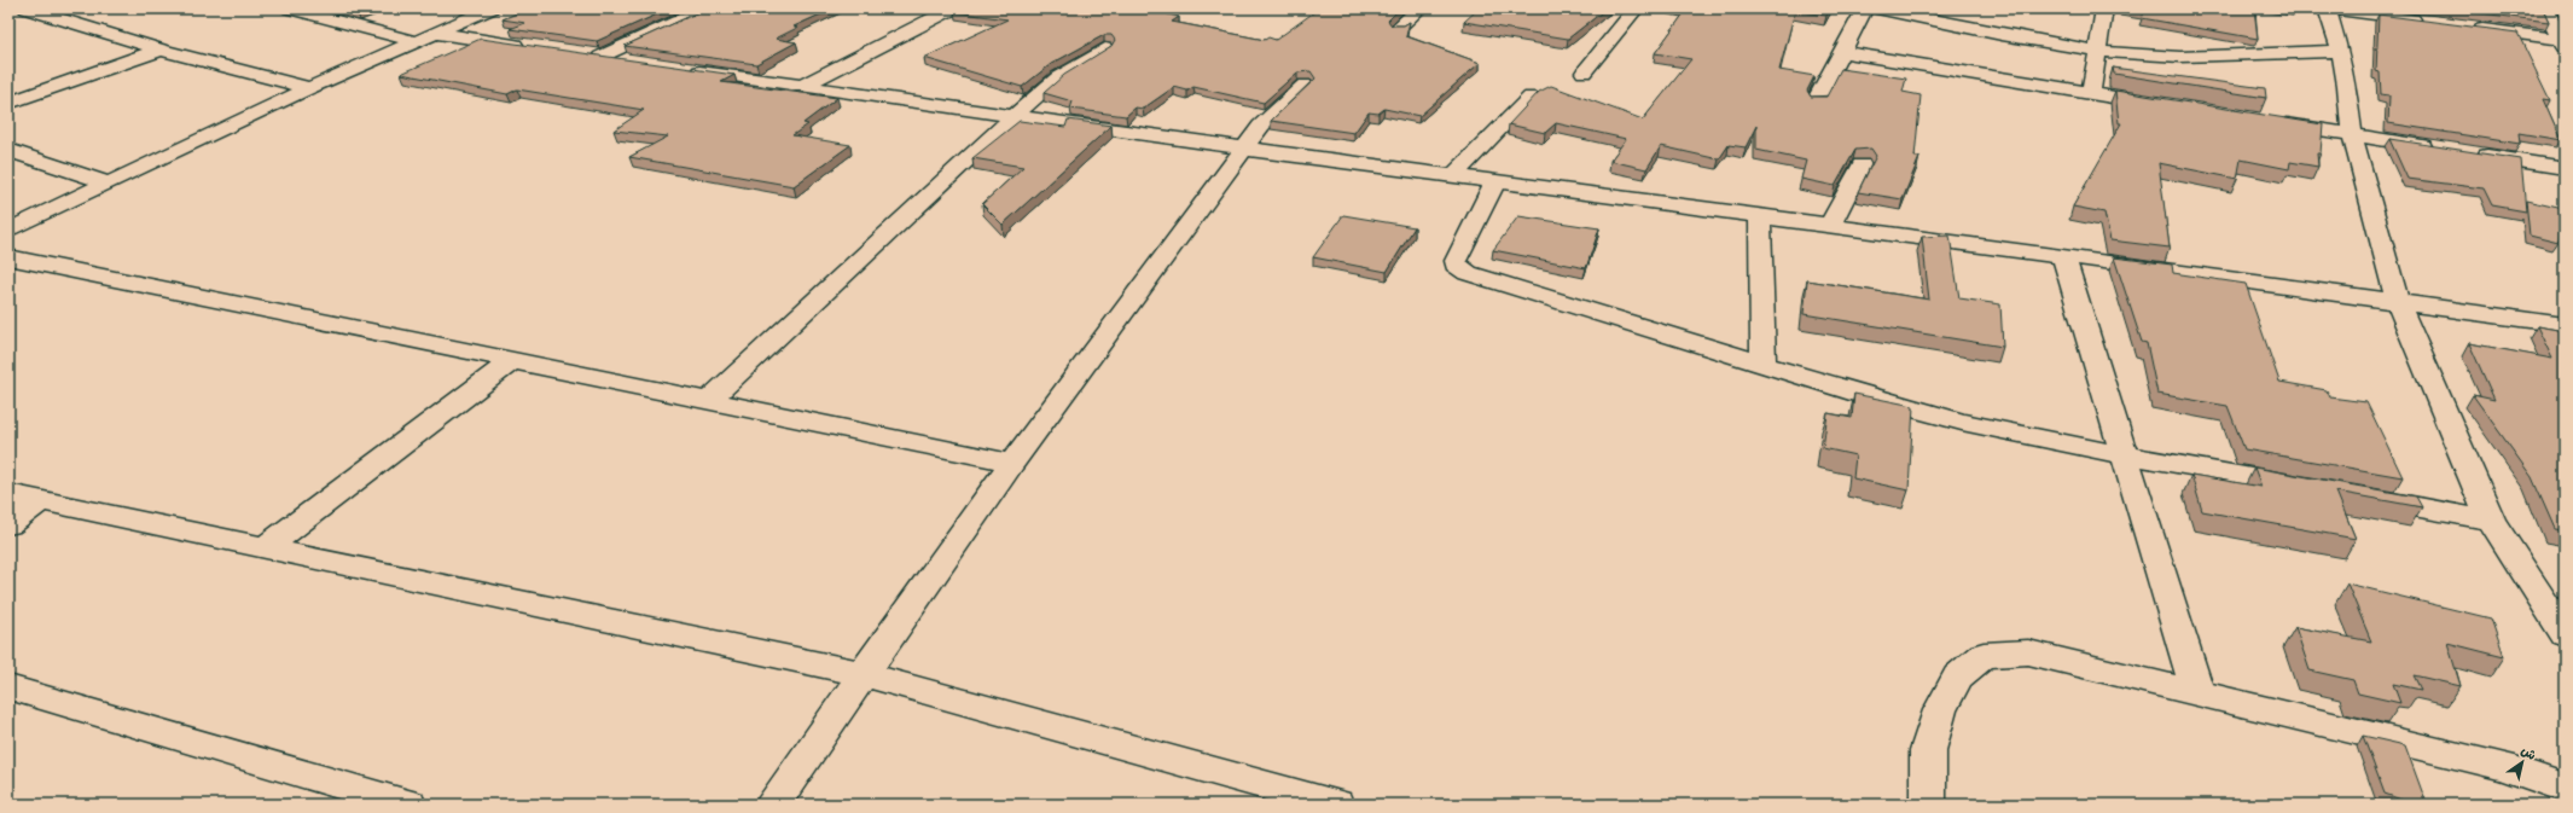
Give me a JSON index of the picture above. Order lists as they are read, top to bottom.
{
  "north": "top right"
}
